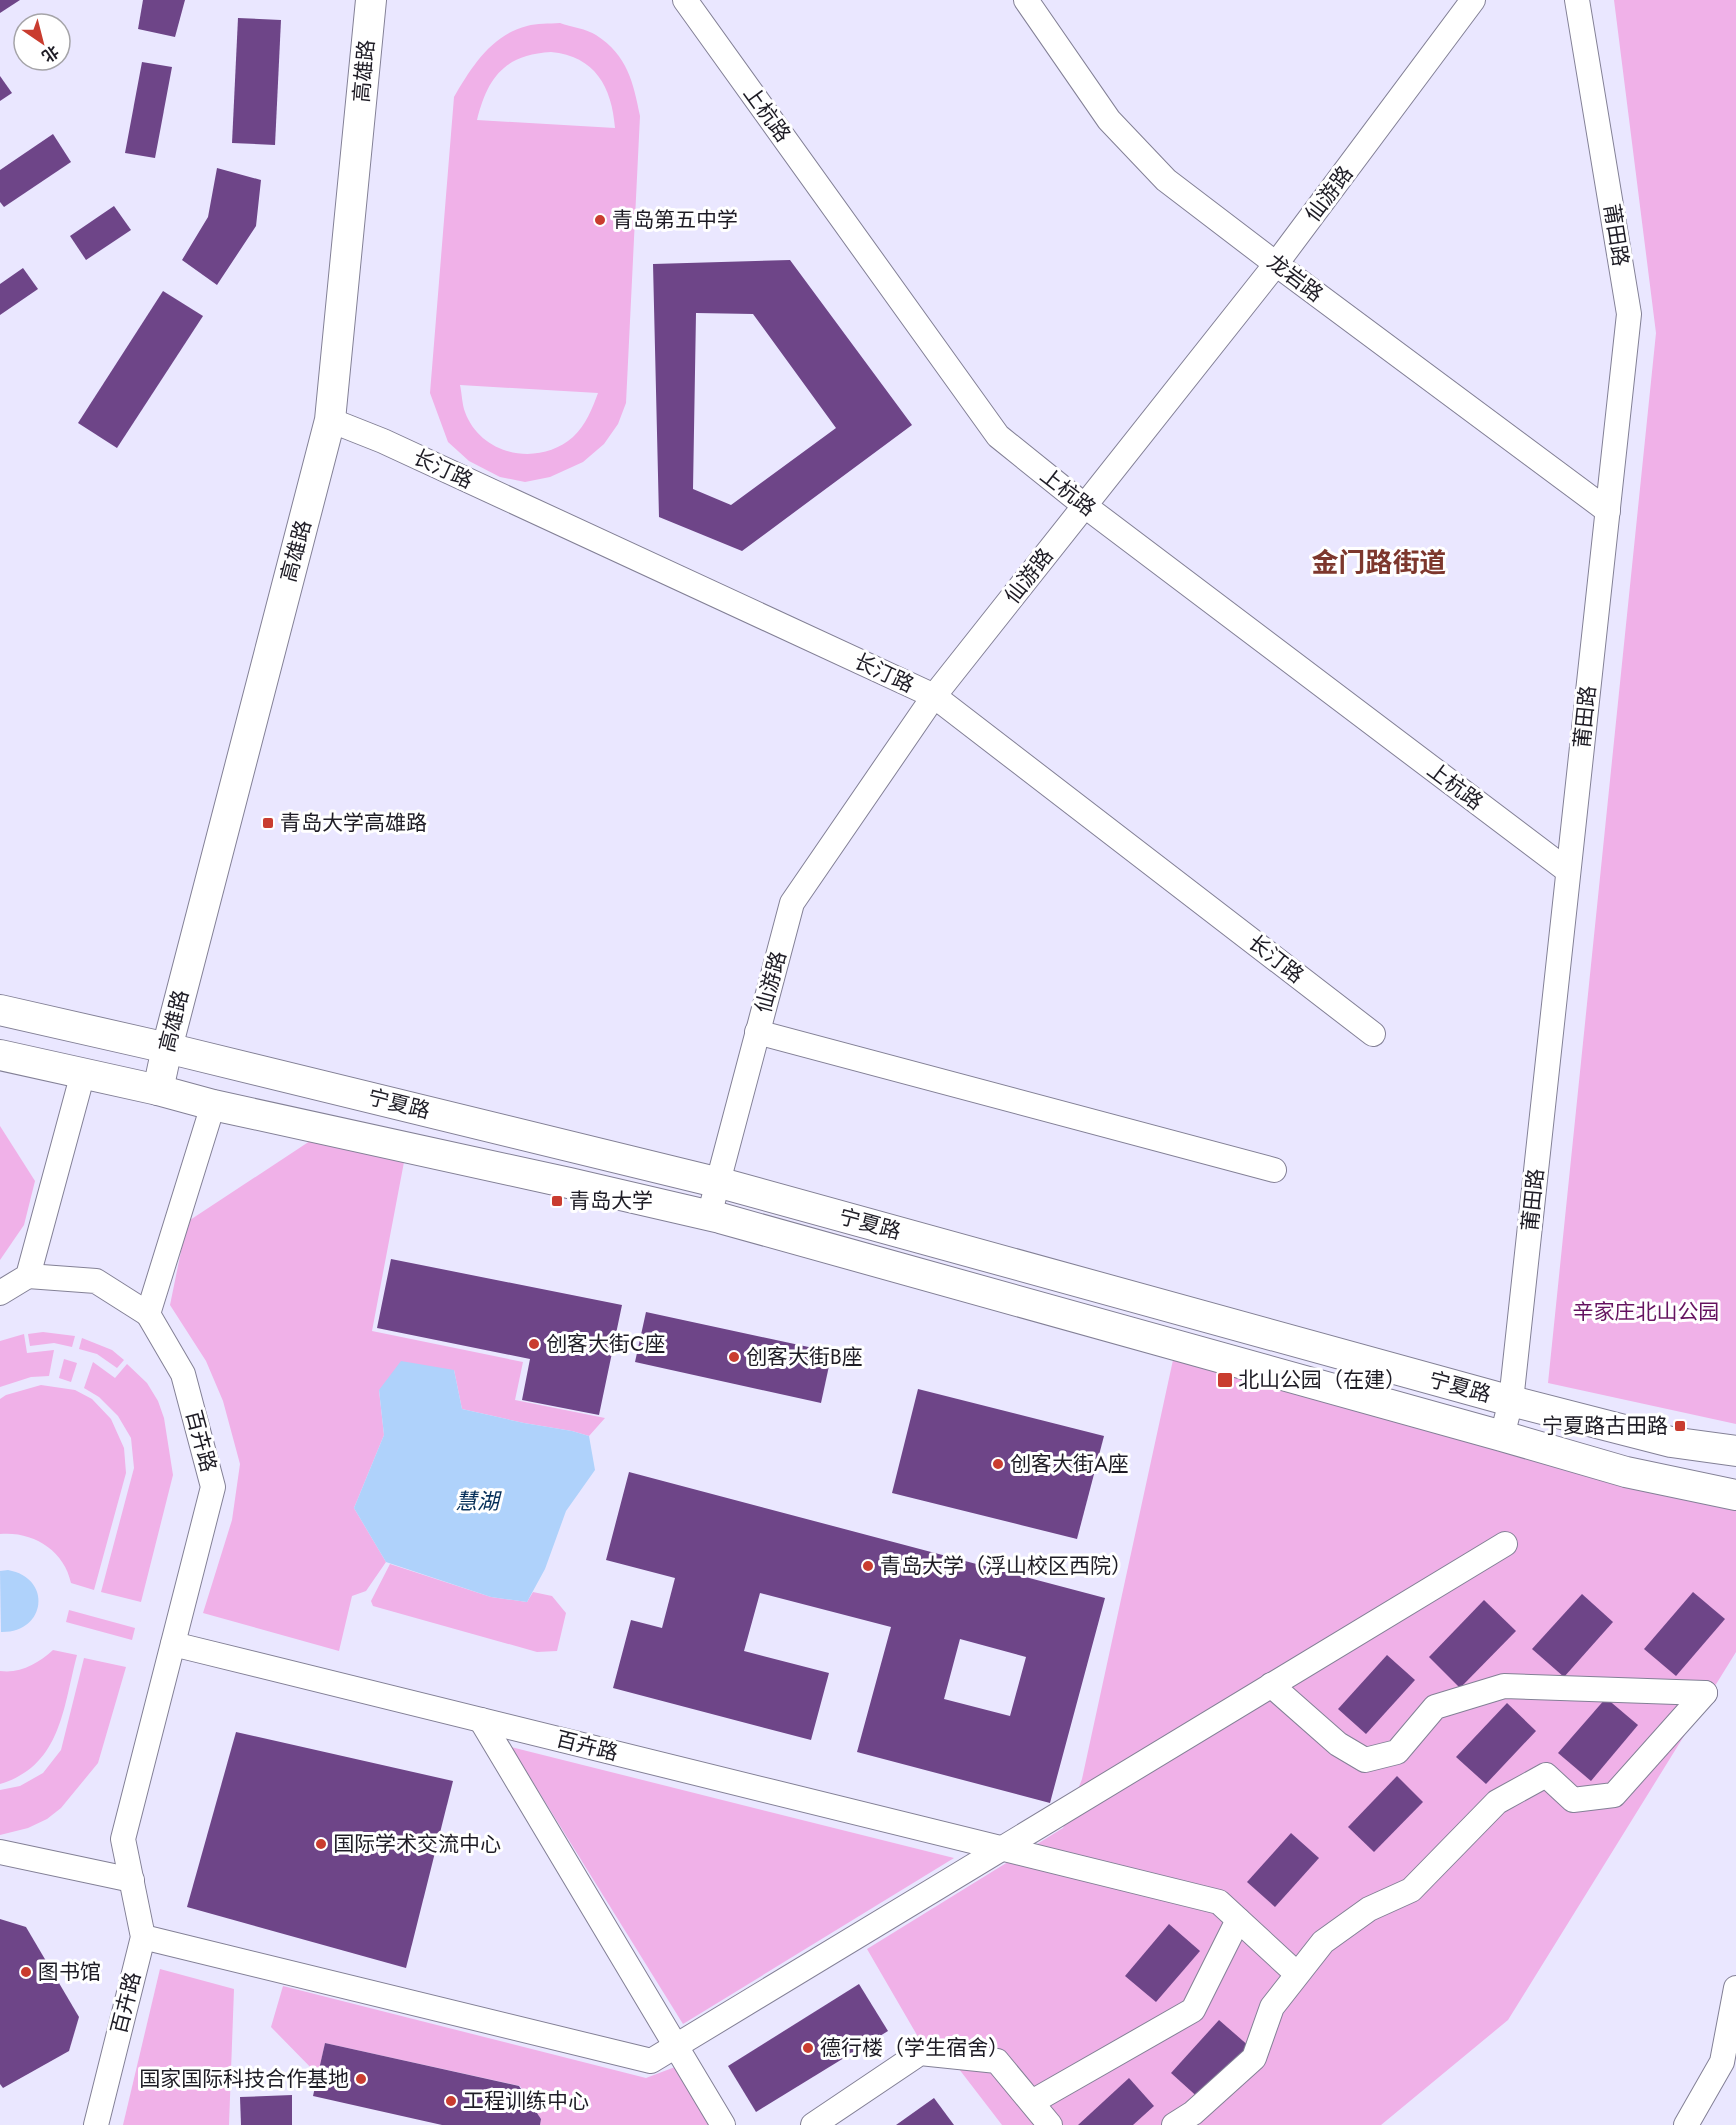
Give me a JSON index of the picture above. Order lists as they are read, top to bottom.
{
  "streets": {
    "main road": ["高雄路", "宁夏路"],
    "street": [
      "上杭路",
      "仙游路",
      "莆田路",
      "龙岩路",
      "长汀路",
      "百卉路"
    ]
  },
  "crossings": [
    ["高雄路", "长汀路"],
    ["高雄路", "宁夏路"],
    ["上杭路", "仙游路"],
    ["上杭路", "莆田路"],
    ["仙游路", "龙岩路"],
    ["仙游路", "长汀路"],
    ["仙游路", "宁夏路"],
    ["莆田路", "龙岩路"],
    ["莆田路", "宁夏路"]
  ],
  "districts": ["金门路街道"],
  "water": ["慧湖"],
  "parks": ["辛家庄北山公园"],
  "places": {
    "other": [
      "青岛第五中学",
      "创客大街C座",
      "创客大街B座",
      "创客大街A座",
      "青岛大学（浮山校区西院）",
      "国际学术交流中心",
      "图书馆",
      "德行楼（学生宿舍）",
      "国家国际科技合作基地",
      "工程训练中心"
    ],
    "transit": [
      "青岛大学高雄路",
      "青岛大学",
      "北山公园（在建）",
      "宁夏路古田路"
    ]
  },
  "north": "bottom right"
}
